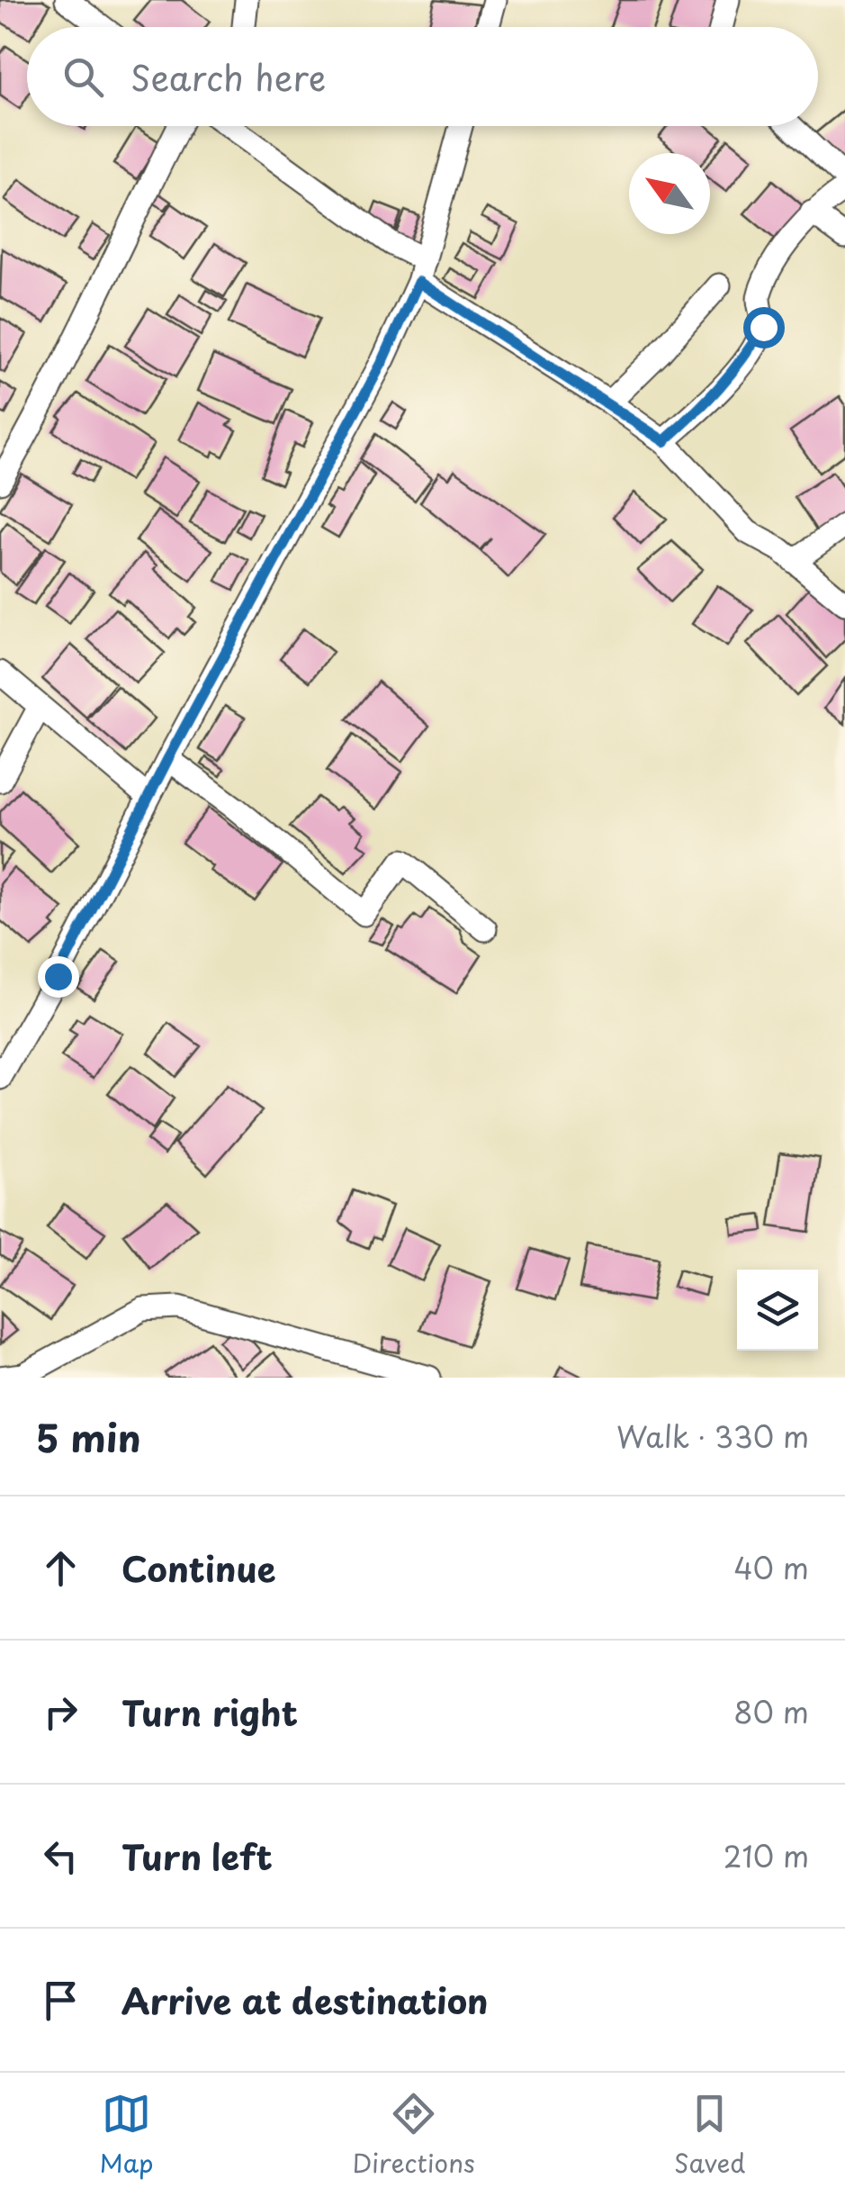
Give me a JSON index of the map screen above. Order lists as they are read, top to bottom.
{
  "north": "top left",
  "page": {
    "search": "Search here",
    "heading": ["5 min", "Walk · 330 m"],
    "list": [
      ["Continue", "40 m"],
      ["Turn right", "80 m"],
      ["Turn left", "210 m"],
      "Arrive at destination"
    ],
    "nav": ["Map", "Directions", "Saved"]
  }
}
